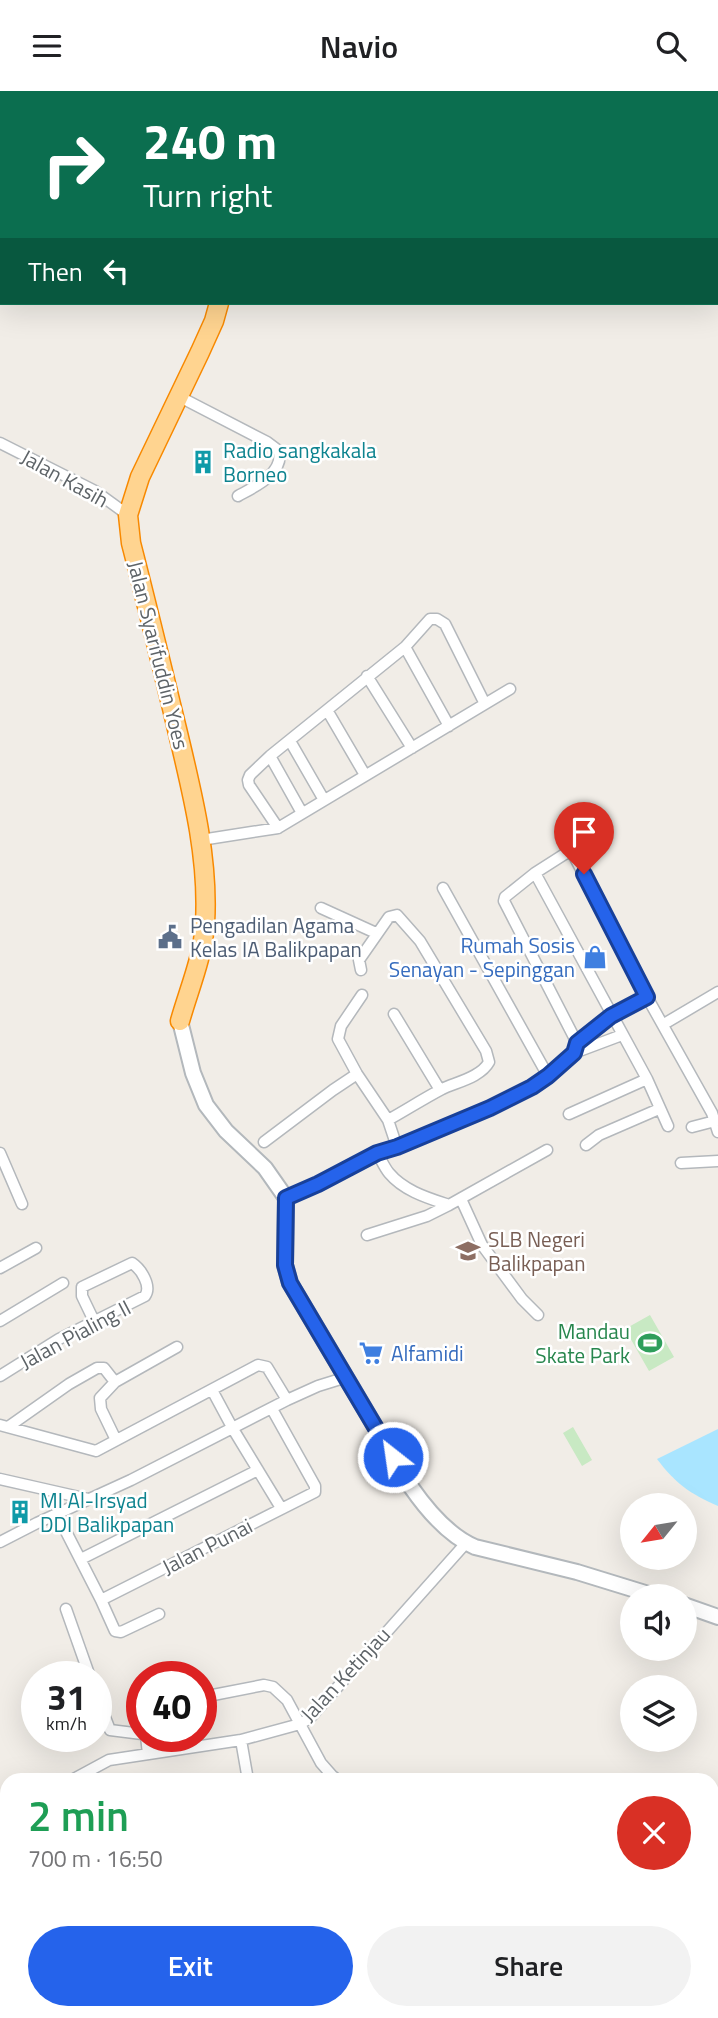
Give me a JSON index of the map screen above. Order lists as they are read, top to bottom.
{
  "streets": {
    "highway": ["Jalan Syarifuddin Yoes"],
    "street": [
      "Jalan Kasih",
      "Jalan Pialing II",
      "Jalan Punai",
      "Jalan Ketinjau"
    ]
  },
  "crossings": [
    ["Jalan Kasih", "Jalan Syarifuddin Yoes"]
  ],
  "places": {
    "building": ["Radio sangkakala Borneo", "MI Al-Irsyad DDI Balikpapan"],
    "public building": ["Pengadilan Agama Kelas IA Balikpapan"],
    "shop": ["Rumah Sosis Senayan - Sepinggan"],
    "school or university": ["SLB Negeri Balikpapan"],
    "sports": ["Mandau Skate Park"],
    "supermarket": ["Alfamidi"]
  },
  "north": "bottom left",
  "page": {
    "header": "Navio",
    "turn": ["240 m", "Turn right"],
    "then": "Then",
    "speed": "31 km/h",
    "limit": "40",
    "heading": ["2 min", "700 m · 16:50"],
    "buttons": ["Exit", "Share"]
  }
}
